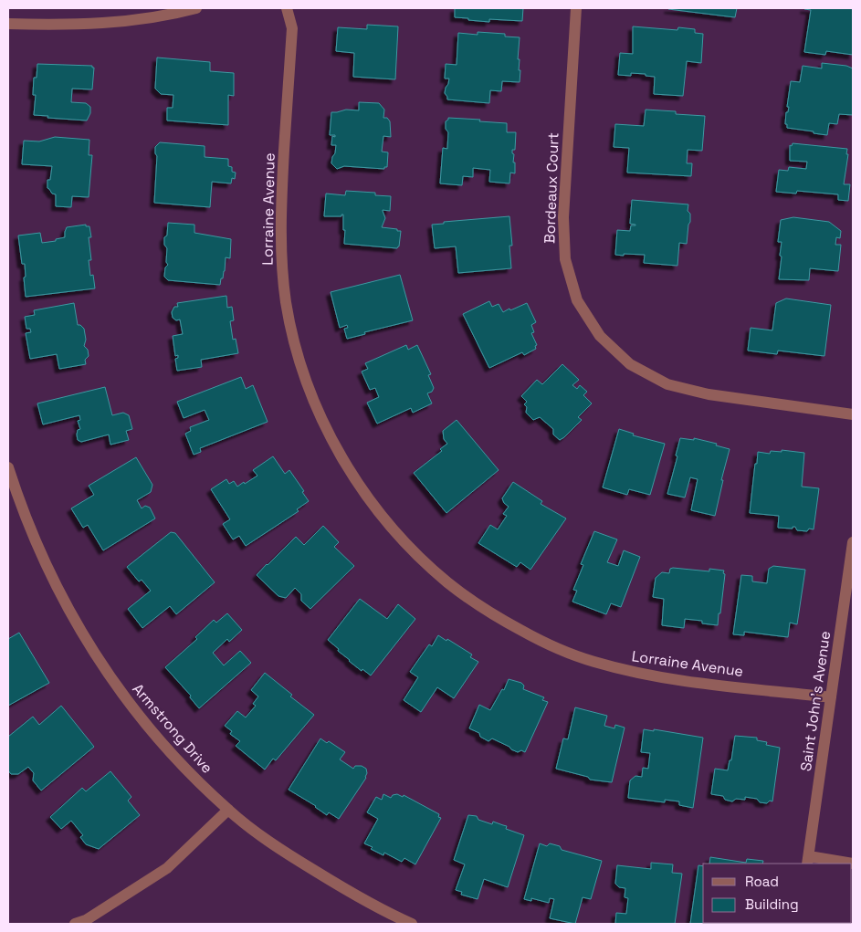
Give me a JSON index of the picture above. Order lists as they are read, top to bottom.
{
  "streets": {
    "street": [
      "Bordeaux Court",
      "Lorraine Avenue",
      "Saint John's Avenue",
      "Armstrong Drive"
    ]
  },
  "crossings": [
    ["Lorraine Avenue", "Saint John's Avenue"]
  ],
  "legend": ["Road", "Building"]
}
